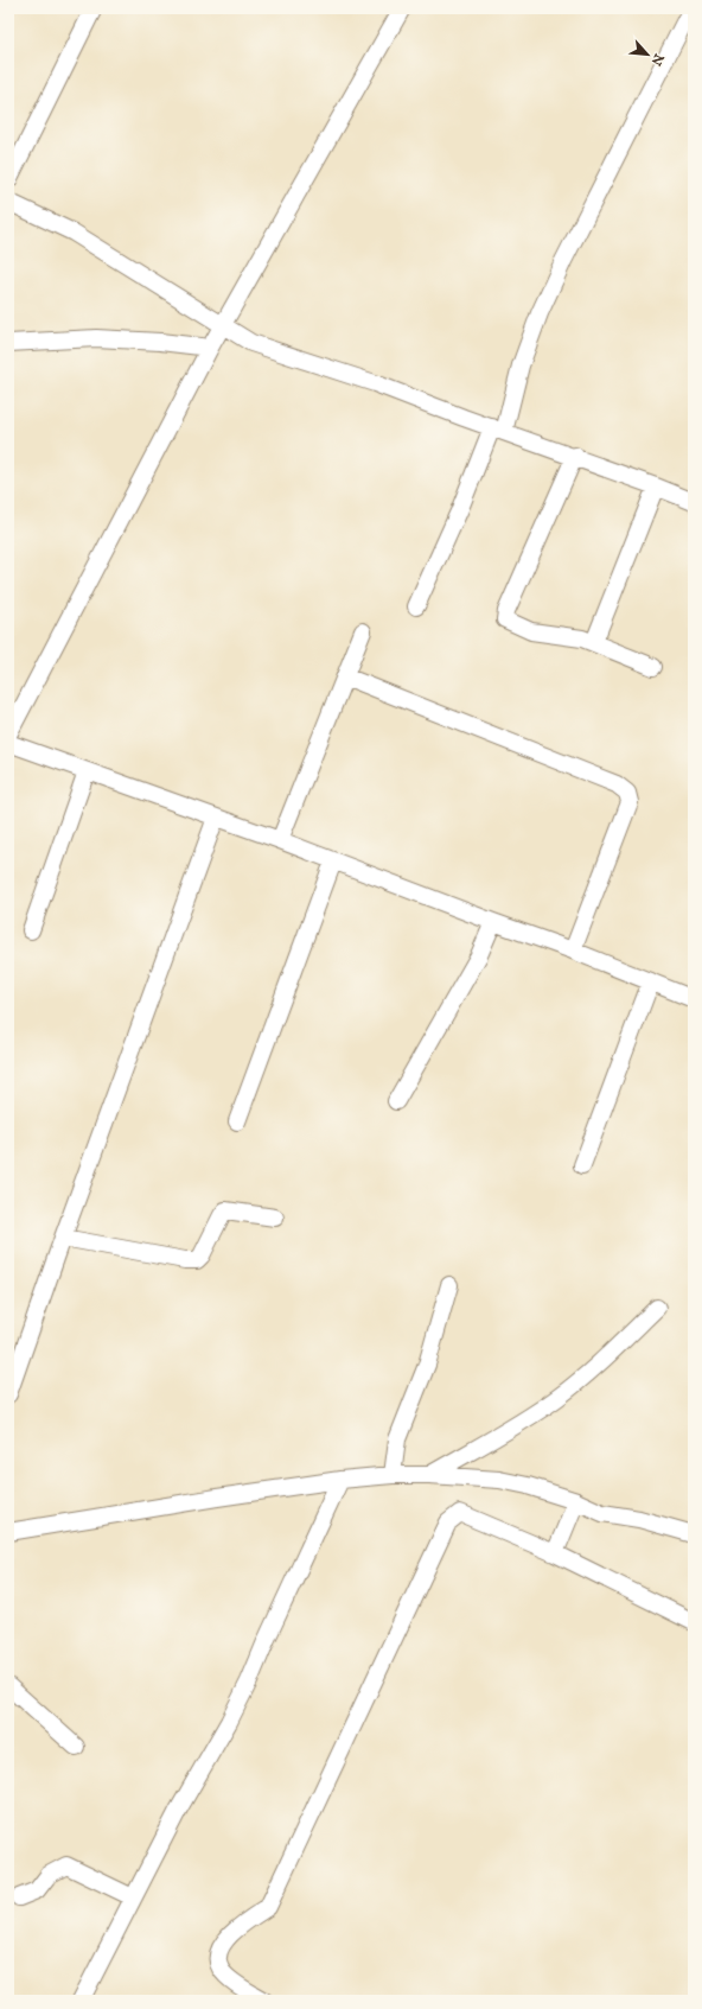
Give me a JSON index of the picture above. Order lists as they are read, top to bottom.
{
  "north": "bottom right"
}
